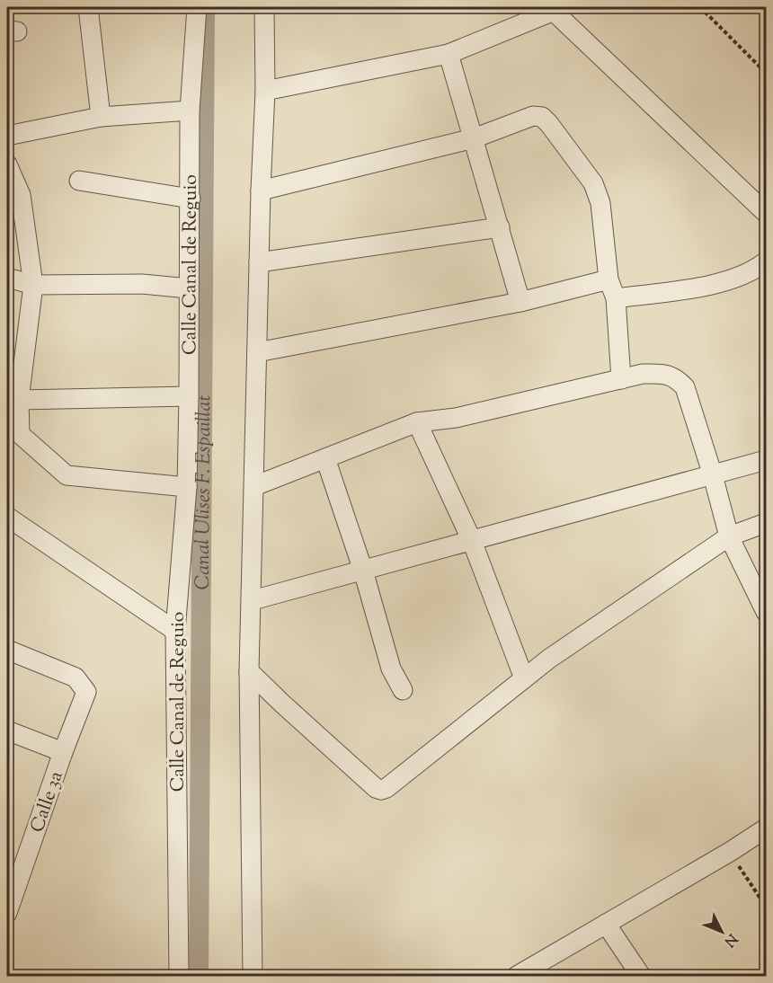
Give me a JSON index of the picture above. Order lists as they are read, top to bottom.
{
  "streets": {
    "street": ["Calle Canal de Reguio", "Calle 3a"]
  },
  "water": ["Canal Ulises F. Espaillat"],
  "north": "bottom right"
}
